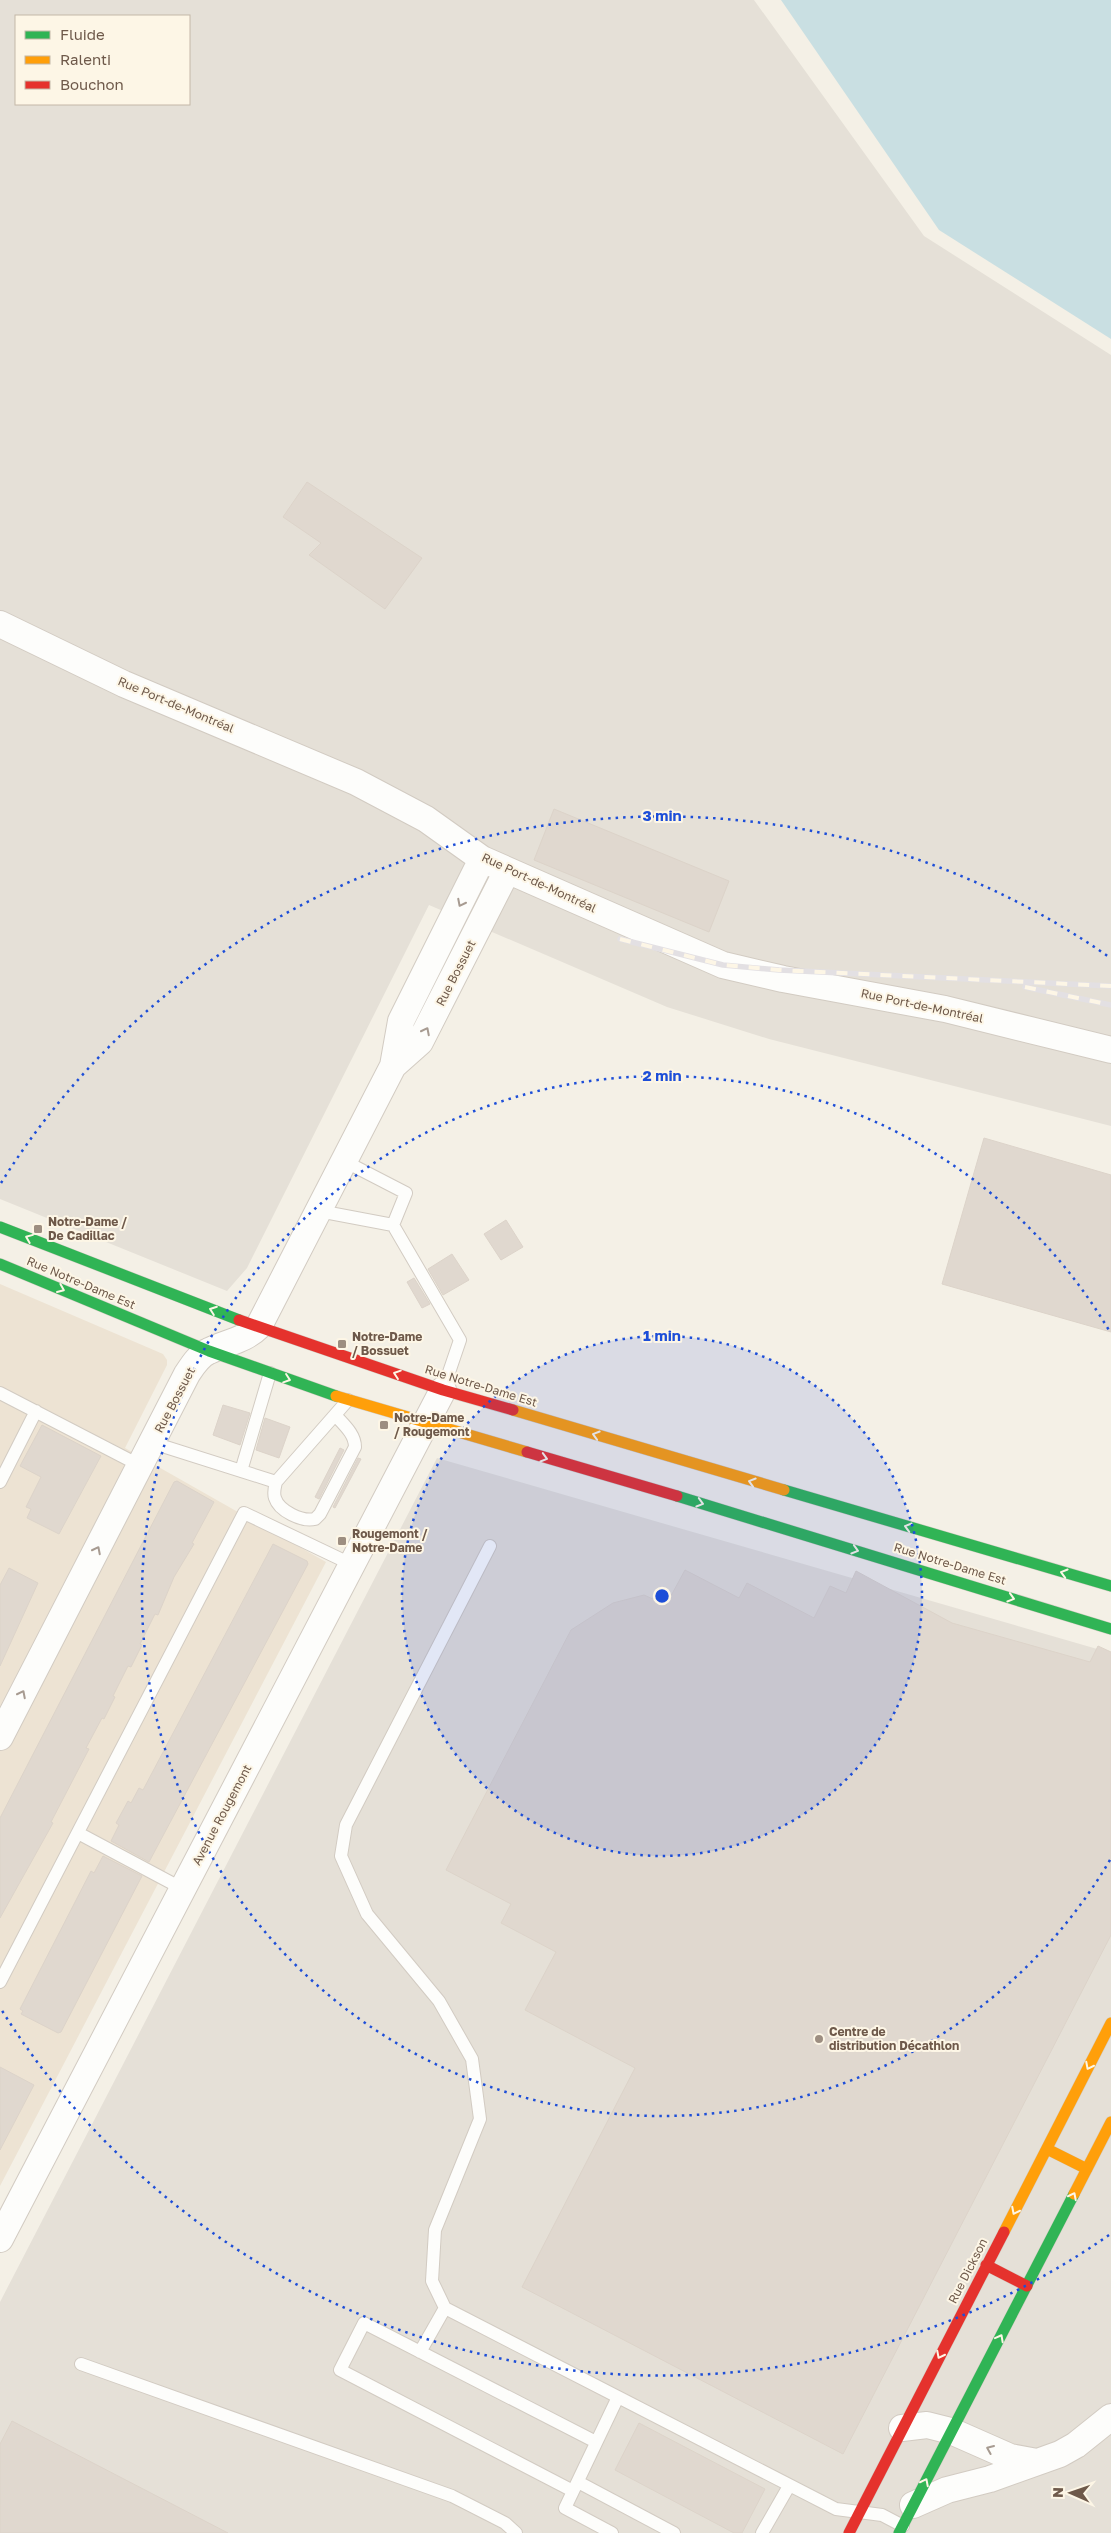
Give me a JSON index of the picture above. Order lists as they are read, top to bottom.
{
  "streets": {
    "main road": ["Rue Notre-Dame Est", "Rue Dickson"],
    "street": ["Rue Port-de-Montréal", "Rue Bossuet", "Avenue Rougemont"]
  },
  "crossings": [
    ["Rue Port-de-Montréal", "Rue Bossuet"],
    ["Rue Bossuet", "Rue Notre-Dame Est"],
    ["Rue Notre-Dame Est", "Avenue Rougemont"]
  ],
  "places": {
    "transit": [
      "Notre-Dame / De Cadillac",
      "Notre-Dame / Bossuet",
      "Notre-Dame / Rougemont",
      "Rougemont / Notre-Dame"
    ],
    "other": ["Centre de distribution Décathlon"]
  },
  "legend": ["Fluide", "Ralenti", "Bouchon"],
  "north": "left",
  "rings": ["3 min", "2 min", "1 min"]
}
